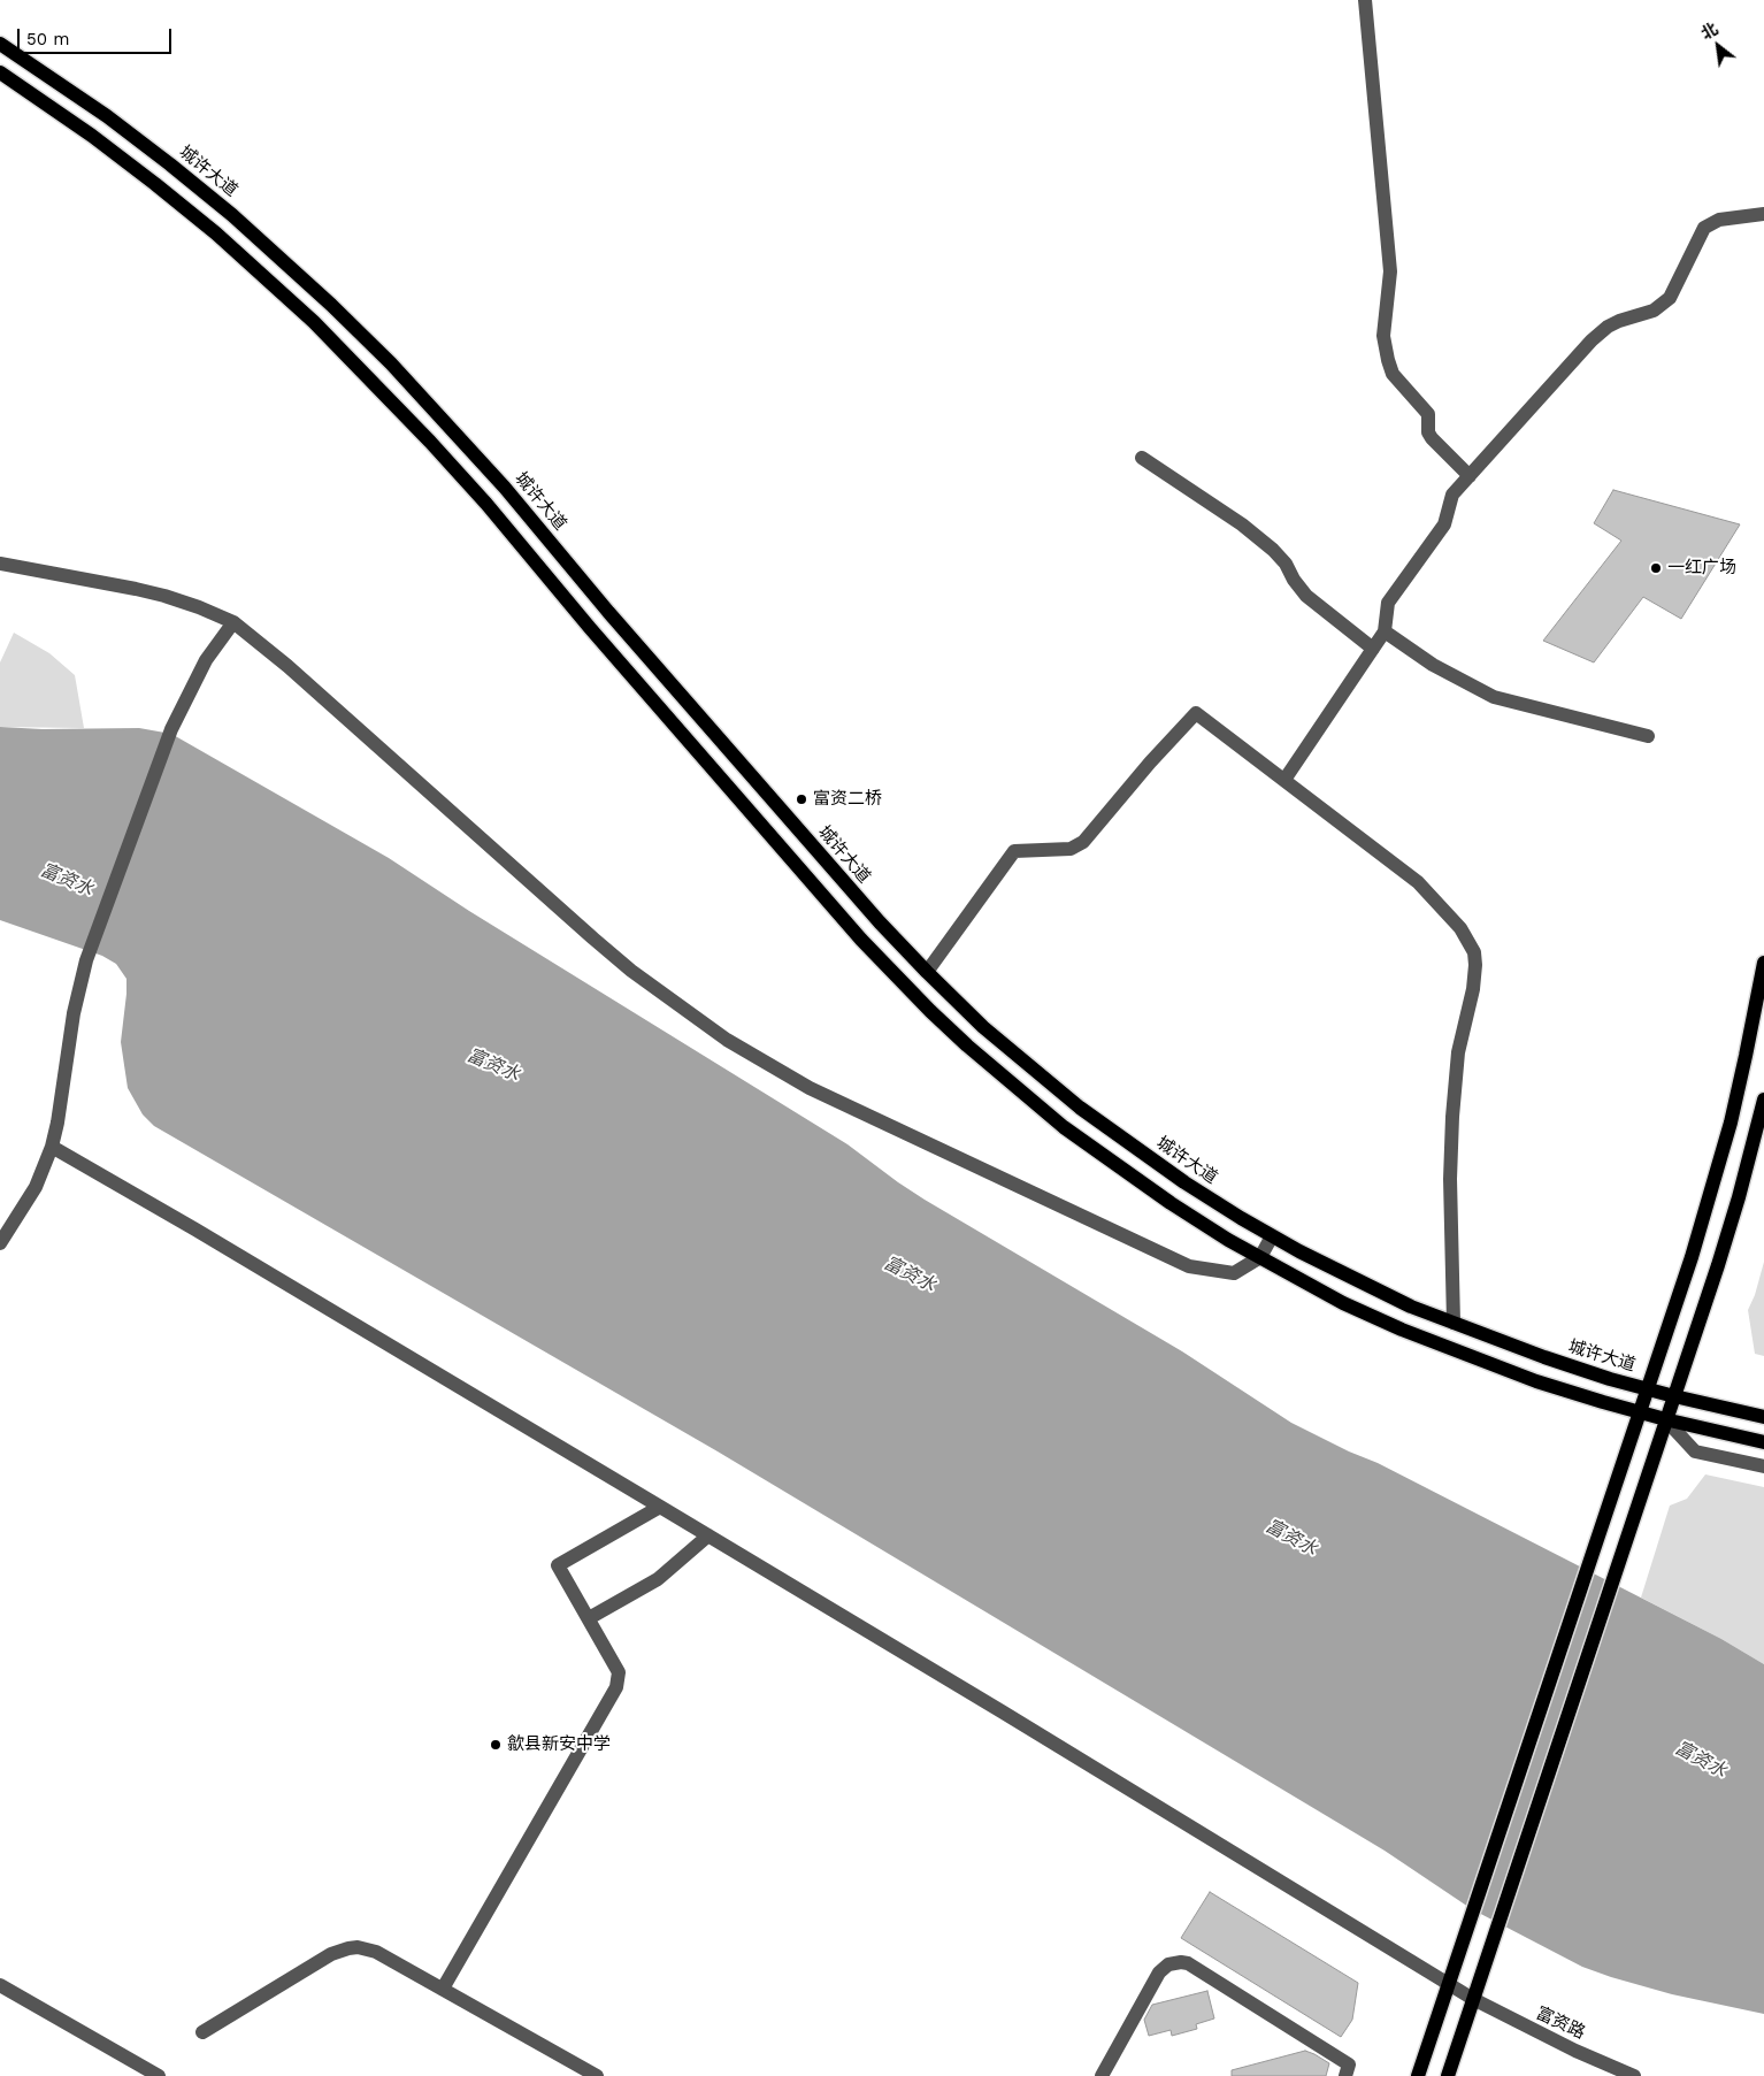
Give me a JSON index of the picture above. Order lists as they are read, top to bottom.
{
  "streets": {
    "main road": ["城许大道"],
    "street": ["富资路"]
  },
  "water": ["富资水"],
  "places": ["一红广场", "富资二桥", "歙县新安中学"],
  "scale_bar": "50 m",
  "north": "top left"
}
